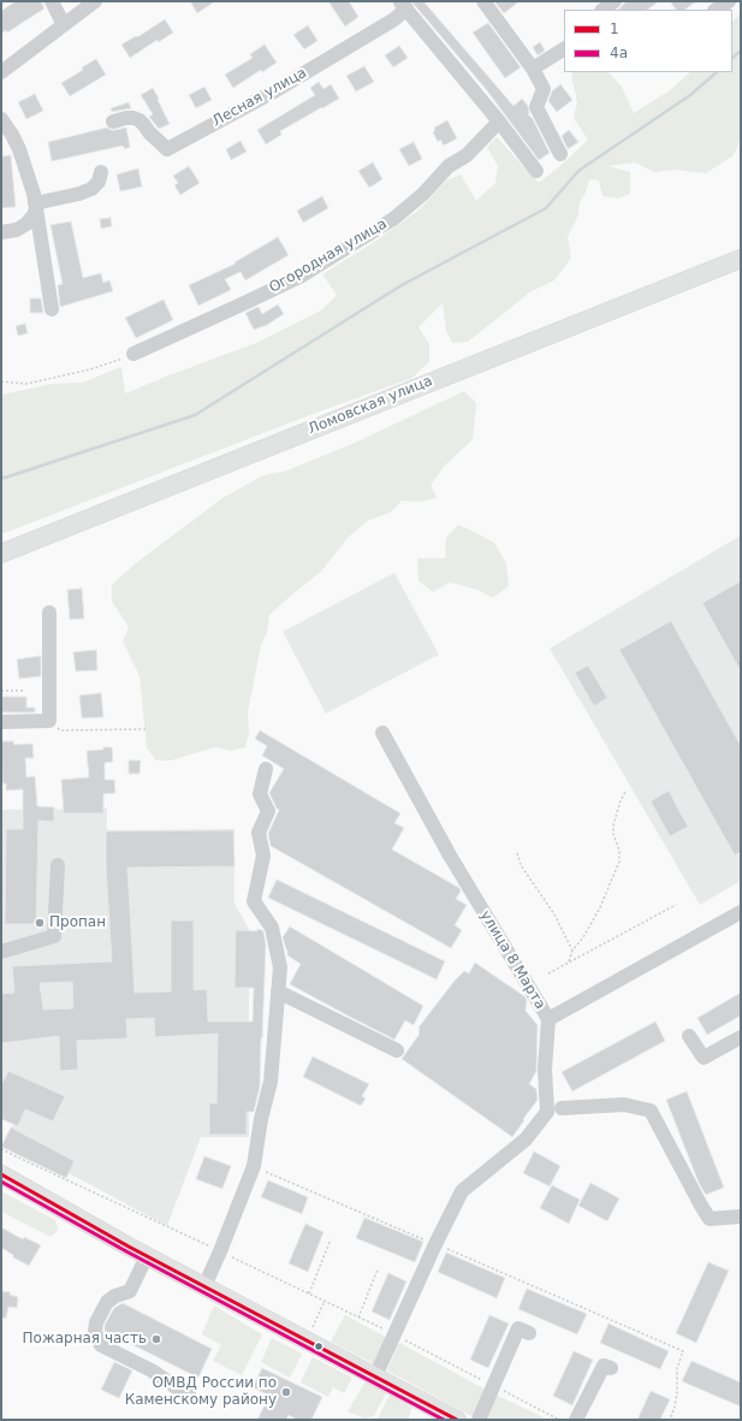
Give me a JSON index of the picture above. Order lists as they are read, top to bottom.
{
  "streets": {
    "main road": ["Ломовская улица"],
    "street": ["Лесная улица", "Огородная улица", "улица 8 Марта"]
  },
  "crossings": [
    ["Лесная улица", "Огородная улица"]
  ],
  "places": ["Пропан", "Пожарная часть", "ОМВД России по Каменскому району"],
  "lines": ["transit line 1", "transit line 4а"],
  "legend": ["1", "4а"]
}
